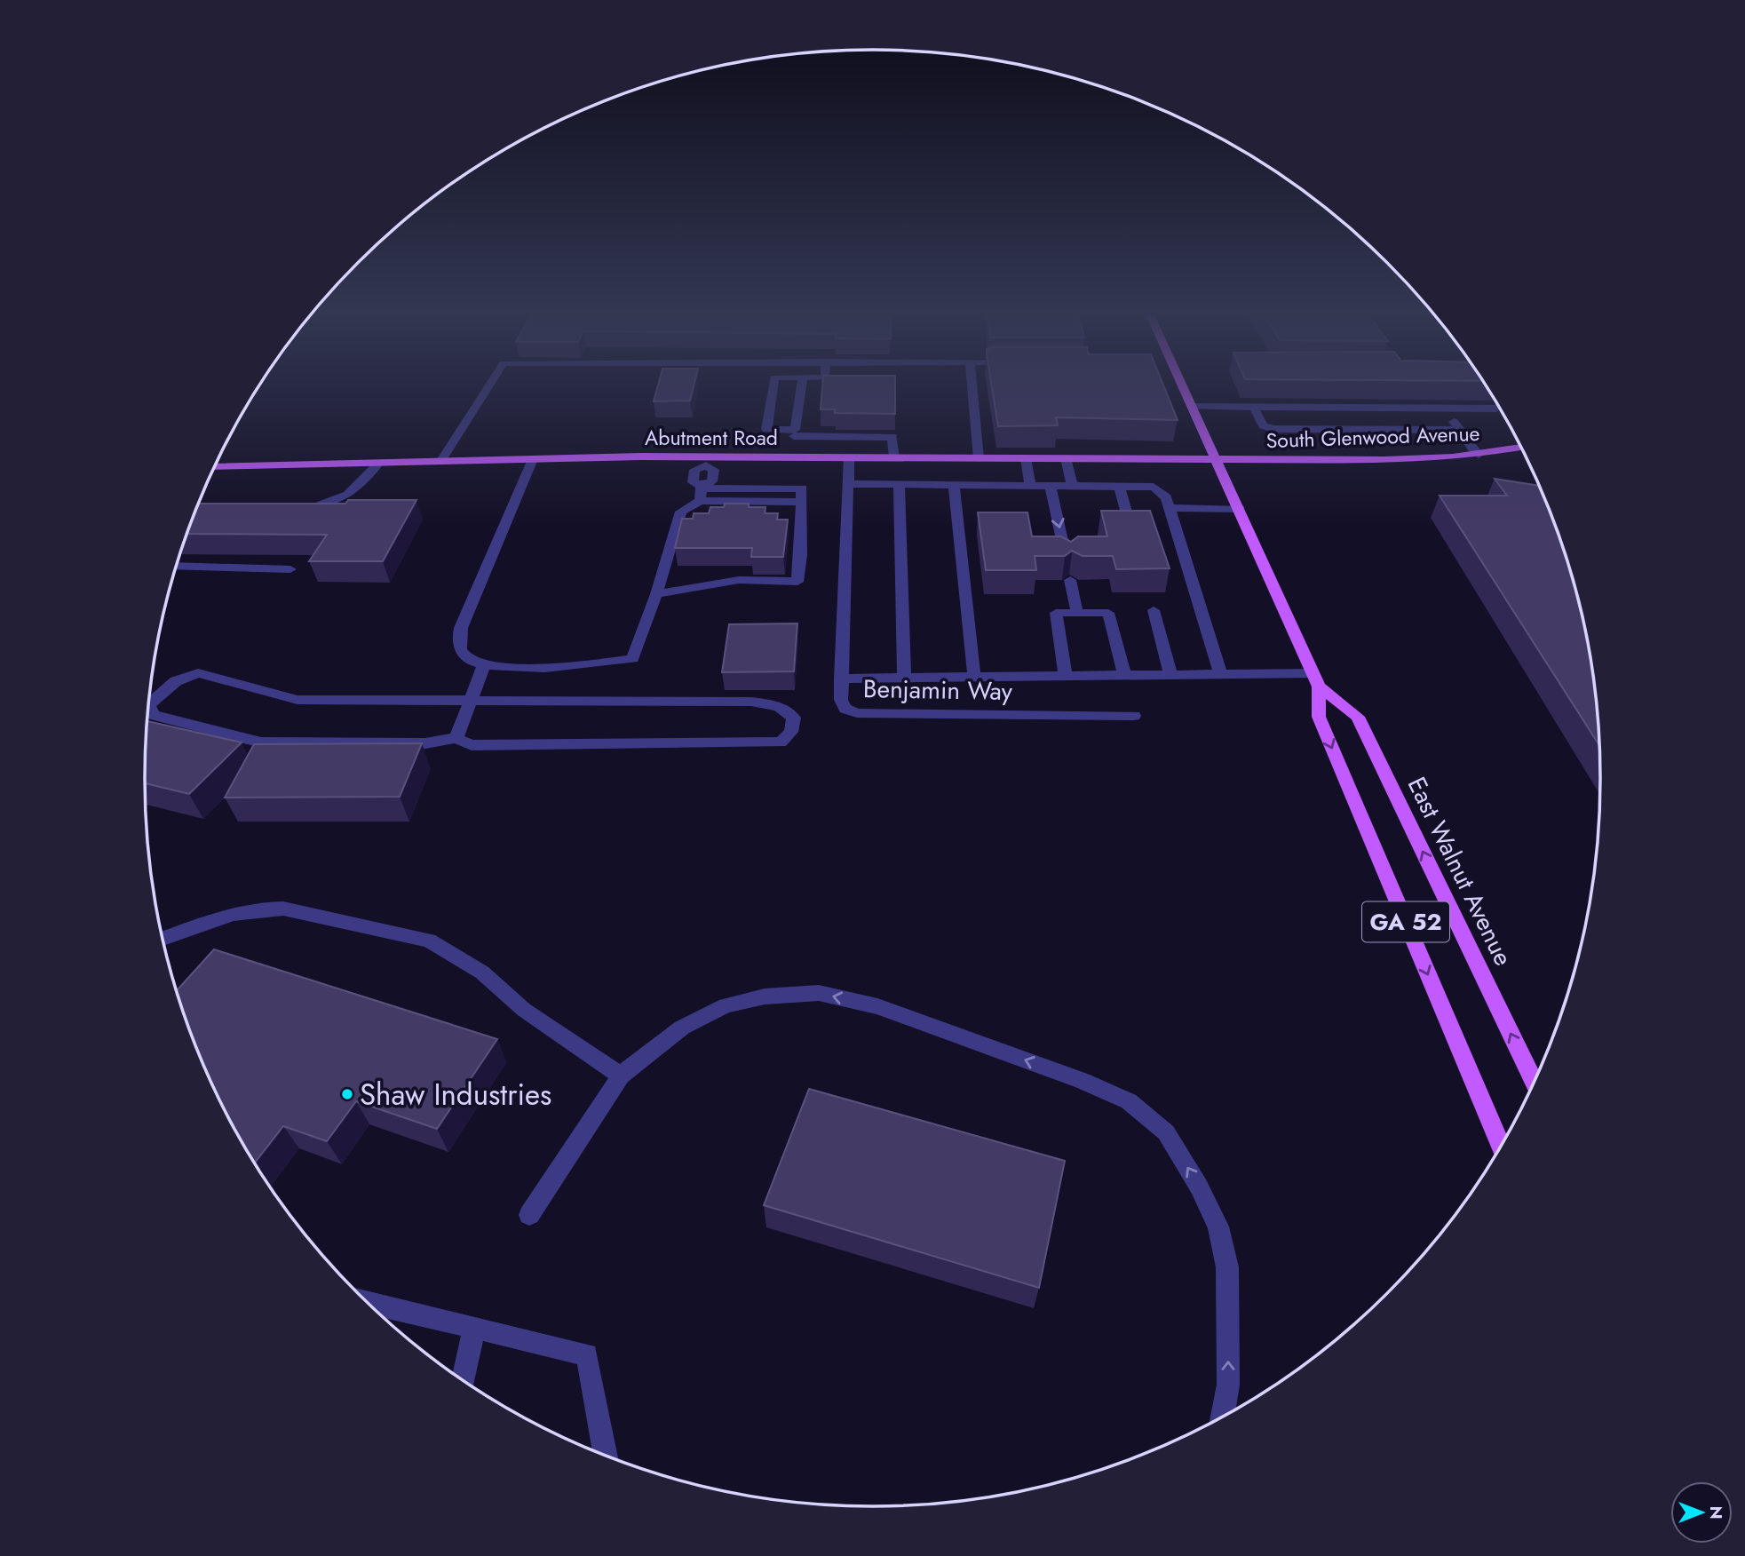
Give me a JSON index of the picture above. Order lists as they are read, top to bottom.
{
  "streets": {
    "main road": [
      "South Glenwood Avenue",
      "Abutment Road",
      "East Walnut Avenue",
      "GA 52"
    ],
    "street": ["Benjamin Way"]
  },
  "crossings": [
    ["South Glenwood Avenue", "Abutment Road"],
    ["South Glenwood Avenue", "East Walnut Avenue"],
    ["Abutment Road", "Benjamin Way"],
    ["Abutment Road", "East Walnut Avenue"]
  ],
  "places": ["Shaw Industries"],
  "north": "right"
}
